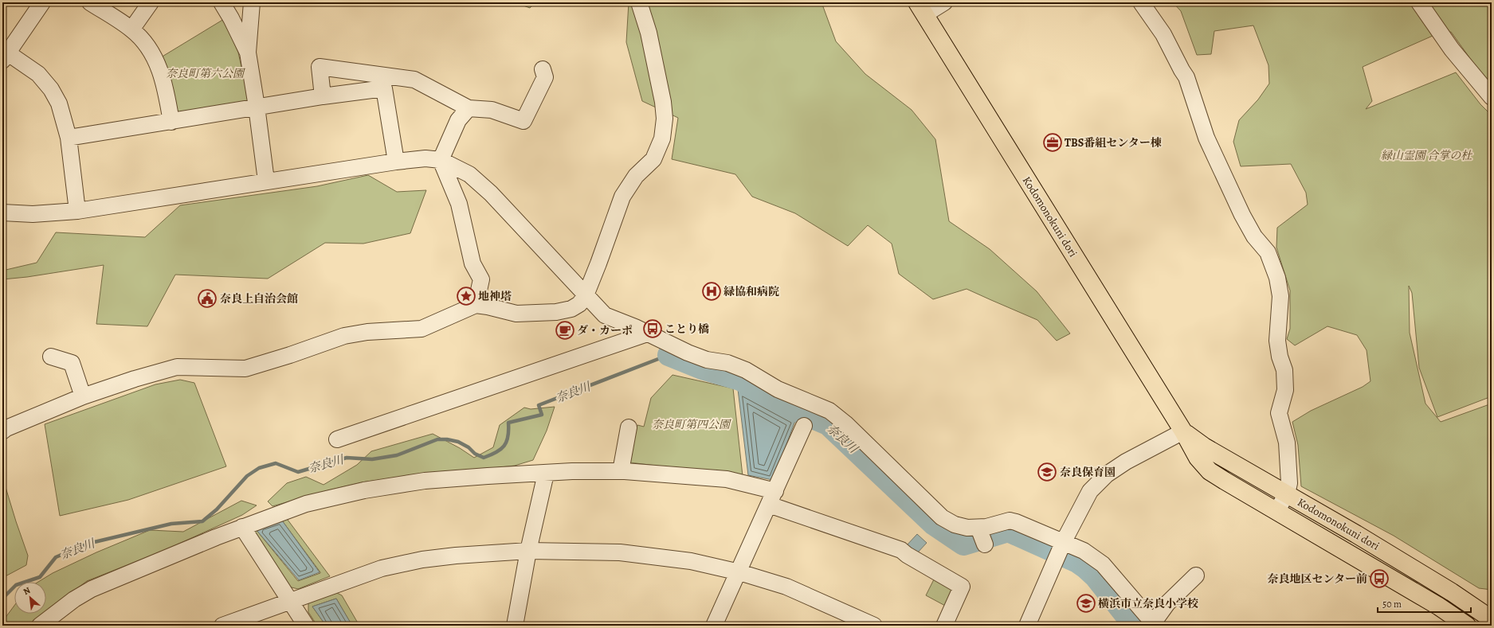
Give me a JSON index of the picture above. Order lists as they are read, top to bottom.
{
  "streets": {
    "main road": ["Kodomonokuni dori"]
  },
  "water": ["奈良川"],
  "parks": ["奈良町第六公園", "緑山霊園 合掌の杜", "奈良町第四公園"],
  "places": {
    "office": ["TBS番組センター棟"],
    "hospital": ["緑協和病院"],
    "place": ["地神塔"],
    "public building": ["奈良上自治会館"],
    "bus stop": ["ことり橋", "奈良地区センター前"],
    "cafe": ["ダ・カーポ"],
    "school or university": ["奈良保育園", "横浜市立奈良小学校"]
  },
  "scale_bar": "50 m",
  "north": "top left"
}
